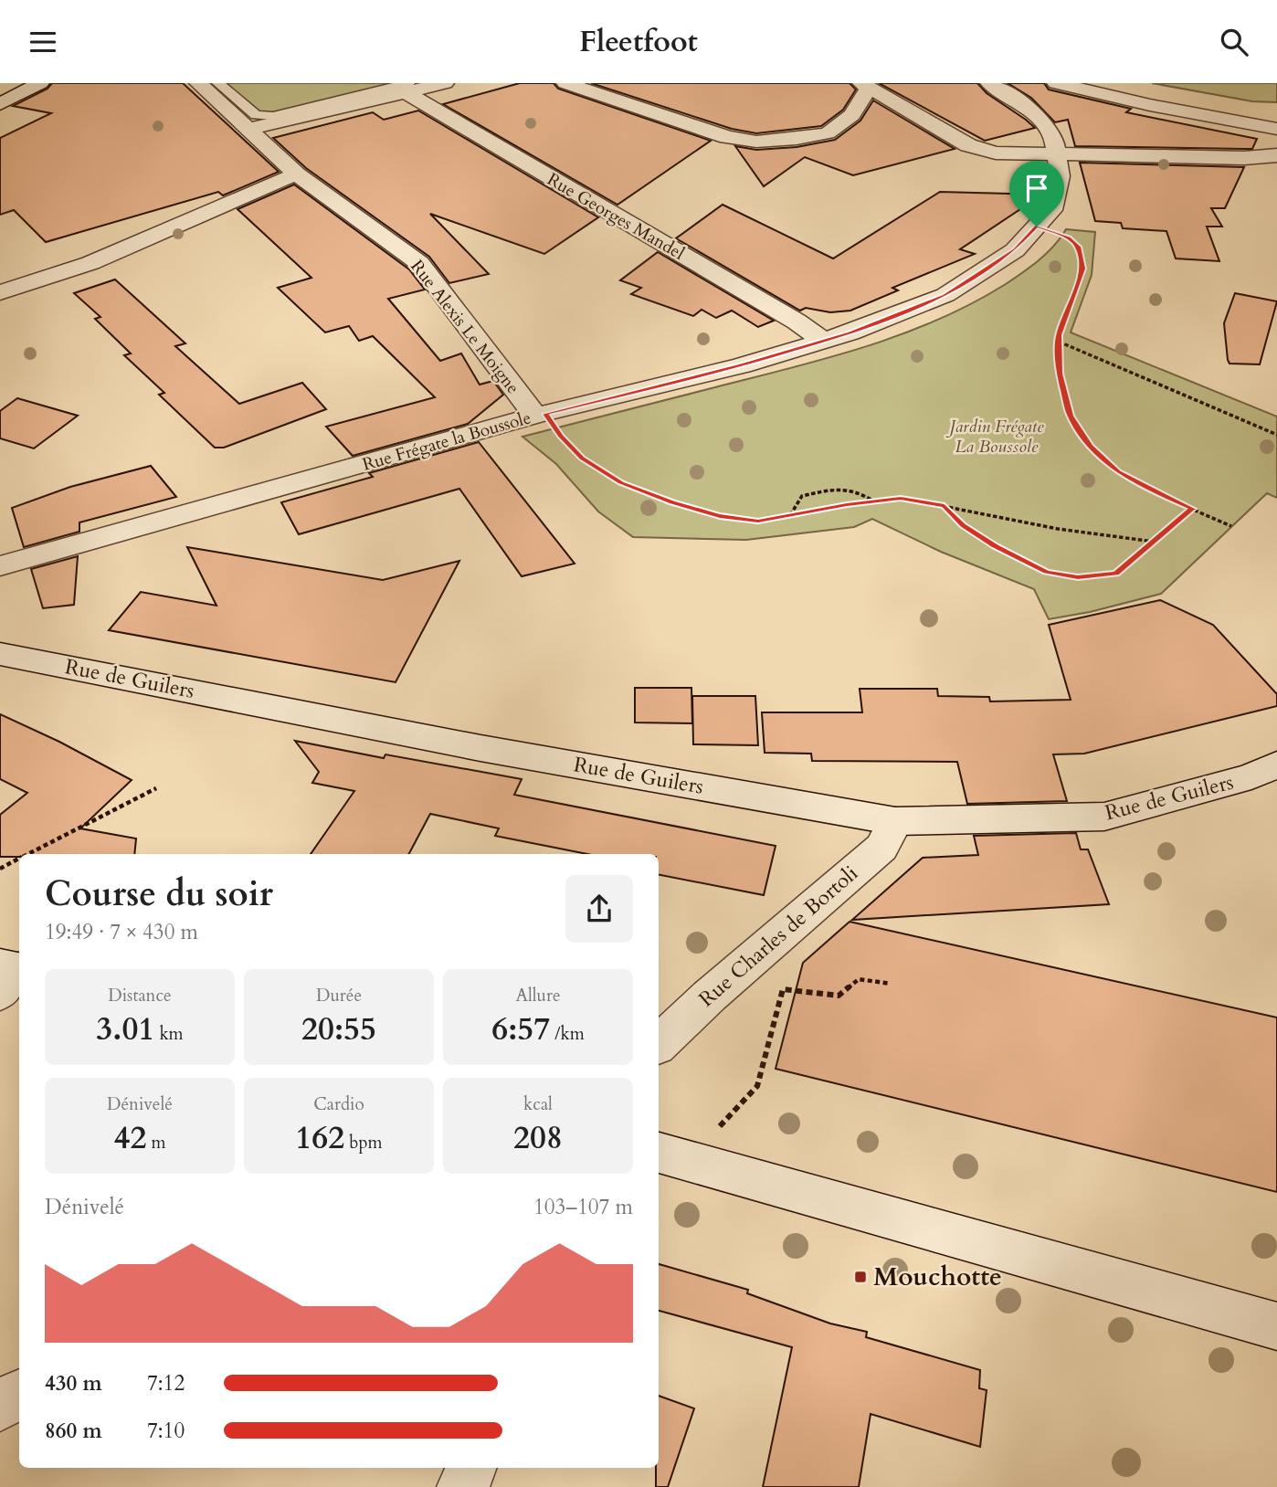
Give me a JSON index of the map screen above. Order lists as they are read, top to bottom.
{
  "streets": {
    "street": [
      "Rue Georges Mandel",
      "Rue Alexis Le Moigne",
      "Rue Frégate la Boussole",
      "Rue de Guilers",
      "Rue Charles de Bortoli"
    ]
  },
  "crossings": [
    ["Rue Georges Mandel", "Rue Frégate la Boussole"],
    ["Rue Alexis Le Moigne", "Rue Frégate la Boussole"],
    ["Rue de Guilers", "Rue Charles de Bortoli"]
  ],
  "parks": ["Jardin Frégate La Boussole"],
  "places": {
    "transit": ["Mouchotte"]
  },
  "page": {
    "header": "Fleetfoot",
    "heading": ["Course du soir", "19:49 · 7 × 430 m"],
    "stats": [
      ["Distance", "3.01 km"],
      ["Durée", "20:55"],
      ["Allure", "6:57 /km"],
      ["Dénivelé", "42 m"],
      ["Cardio", "162 bpm"],
      ["kcal", "208"]
    ],
    "chart": ["Dénivelé", "103–107 m"],
    "list": [
      {
        "name": "430 m",
        "note": "7:12"
      },
      {
        "name": "860 m",
        "note": "7:10"
      }
    ]
  }
}
